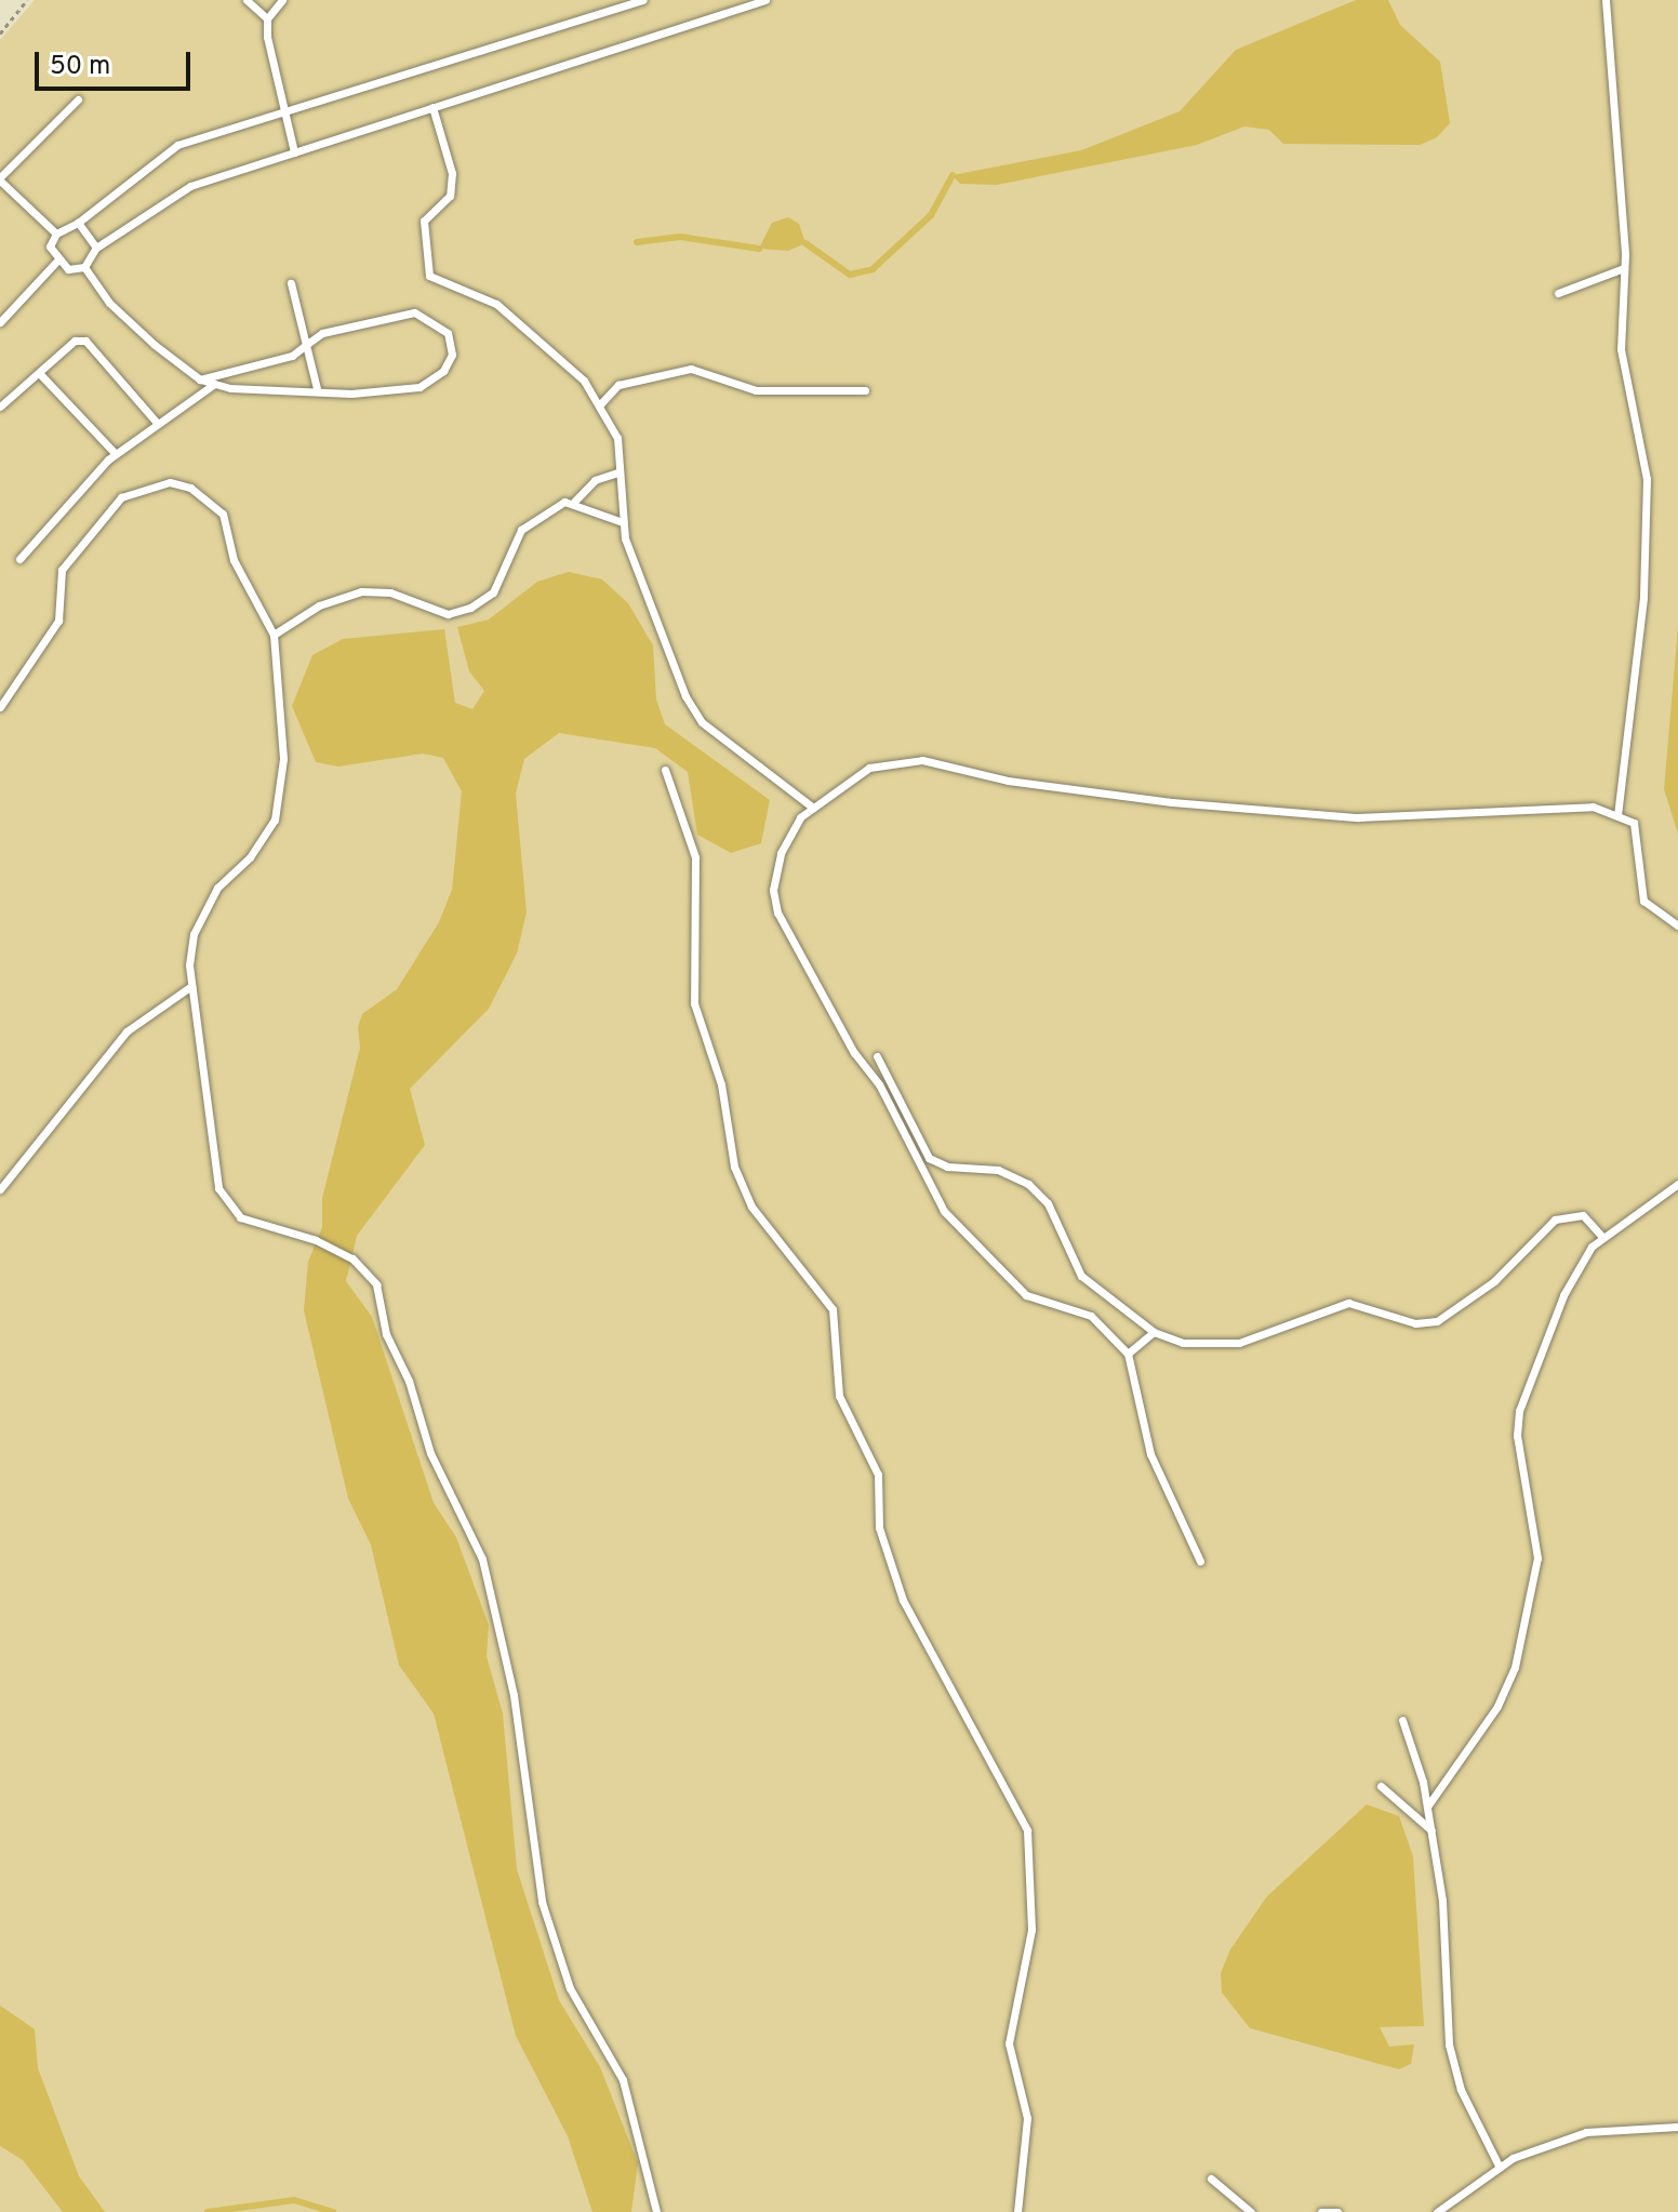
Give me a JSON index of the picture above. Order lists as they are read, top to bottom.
{
  "scale_bar": "50 m"
}
